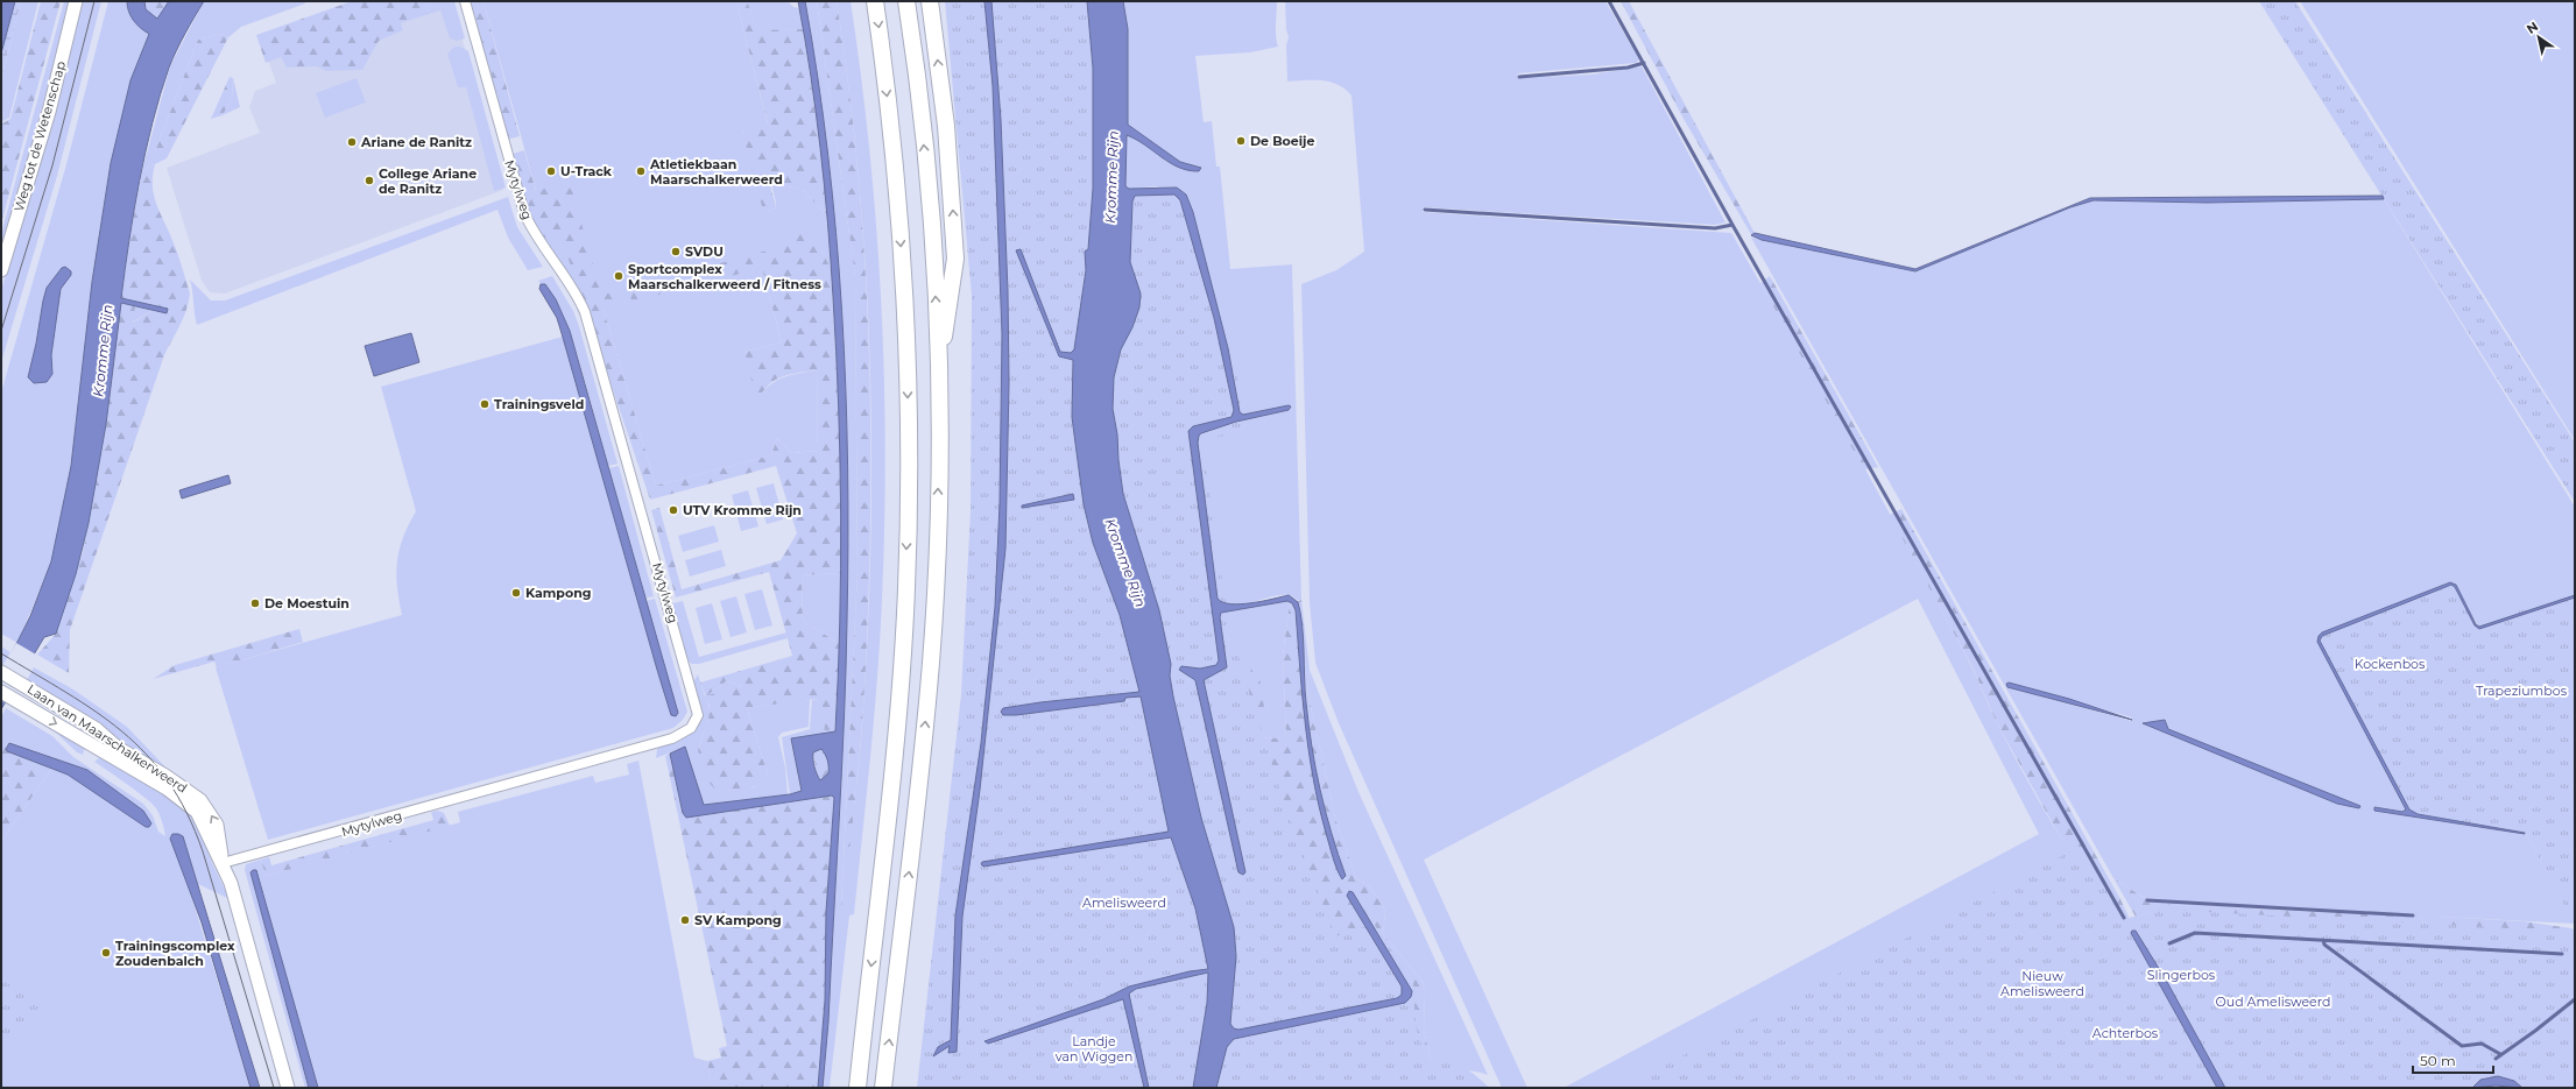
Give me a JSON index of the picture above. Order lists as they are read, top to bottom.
{
  "streets": {
    "main road": ["Weg tot de Wetenschap", "Laan van Maarschalkerweerd"],
    "street": ["Mytylweg"]
  },
  "crossings": [
    ["Mytylweg", "Laan van Maarschalkerweerd"]
  ],
  "water": ["Kromme Rijn"],
  "parks": [
    "Kockenbos",
    "Trapeziumbos",
    "Amelisweerd",
    "Slingerbos",
    "Nieuw Amelisweerd",
    "Oud Amelisweerd",
    "Achterbos",
    "Landje van Wiggen"
  ],
  "places": [
    "De Boeije",
    "Ariane de Ranitz",
    "U-Track",
    "Atletiekbaan Maarschalkerweerd",
    "College Ariane de Ranitz",
    "SVDU",
    "Sportcomplex Maarschalkerweerd / Fitness",
    "Trainingsveld",
    "UTV Kromme Rijn",
    "Kampong",
    "De Moestuin",
    "SV Kampong",
    "Trainingscomplex Zoudenbalch"
  ],
  "scale_bar": "50 m",
  "north": "top left"
}
